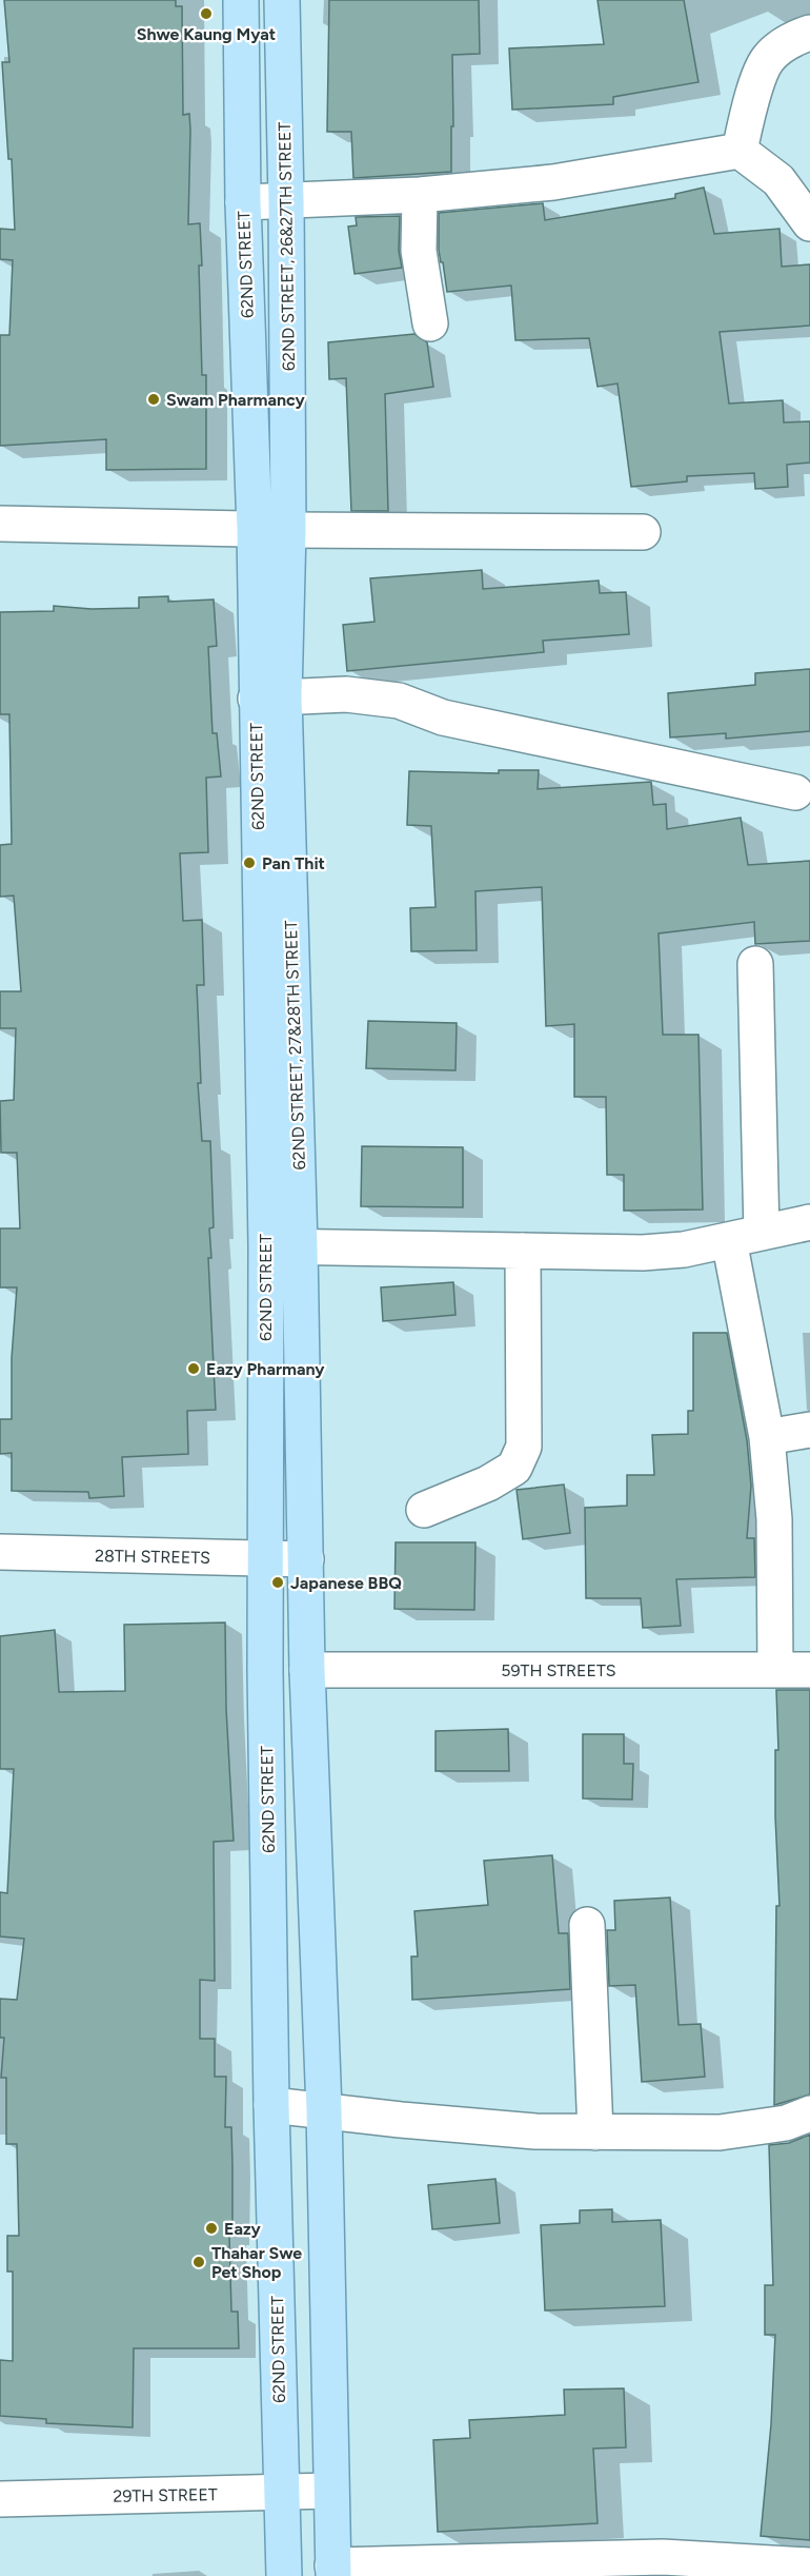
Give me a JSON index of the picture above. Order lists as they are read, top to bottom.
{
  "streets": {
    "main road": ["62ND STREET, 26&27TH STREET", "62ND STREET", "62ND STREET, 27&28TH STREET"],
    "street": ["28TH STREETS", "59TH STREETS", "29TH STREET"]
  },
  "crossings": [
    ["62ND STREET, 26&27TH STREET", "62ND STREET, 27&28TH STREET"],
    ["62ND STREET", "62ND STREET, 27&28TH STREET"],
    ["62ND STREET", "28TH STREETS"],
    ["62ND STREET", "29TH STREET"],
    ["62ND STREET, 27&28TH STREET", "28TH STREETS"]
  ],
  "places": [
    "Shwe Kaung Myat",
    "Swam Pharmancy",
    "Pan Thit",
    "Eazy Pharmany",
    "Japanese BBQ",
    "Eazy",
    "Thahar Swe Pet Shop"
  ]
}
